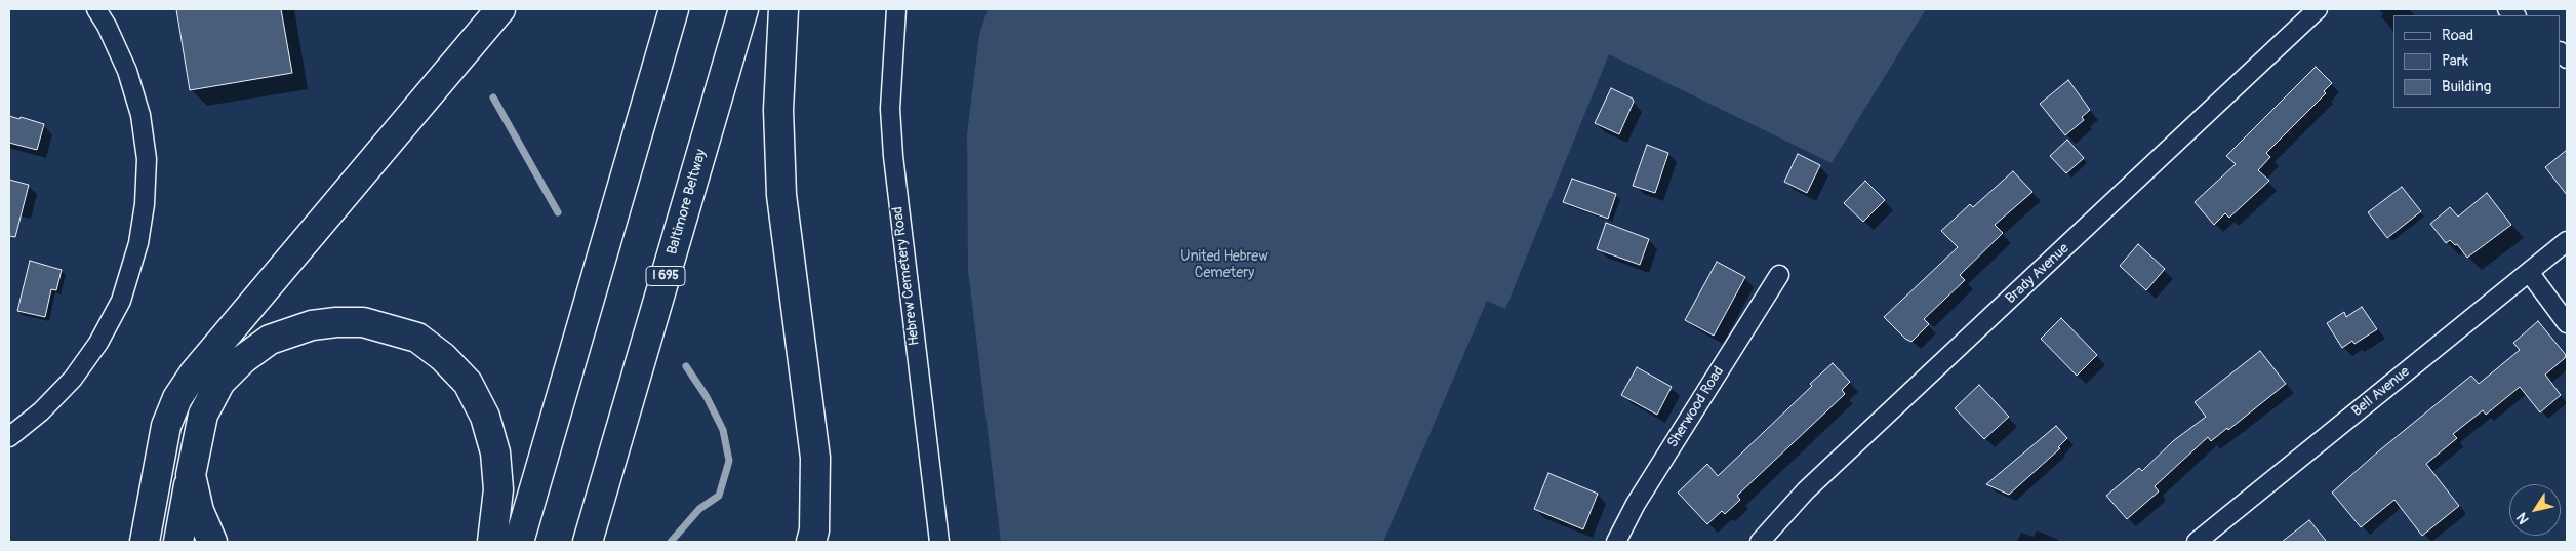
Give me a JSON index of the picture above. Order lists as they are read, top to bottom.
{
  "streets": {
    "highway": ["Baltimore Beltway", "I 695"],
    "street": [
      "Brady Avenue",
      "Hebrew Cemetery Road",
      "Bell Avenue",
      "Sherwood Road"
    ]
  },
  "parks": ["United Hebrew Cemetery"],
  "legend": ["Road", "Park", "Building"],
  "north": "bottom left"
}
